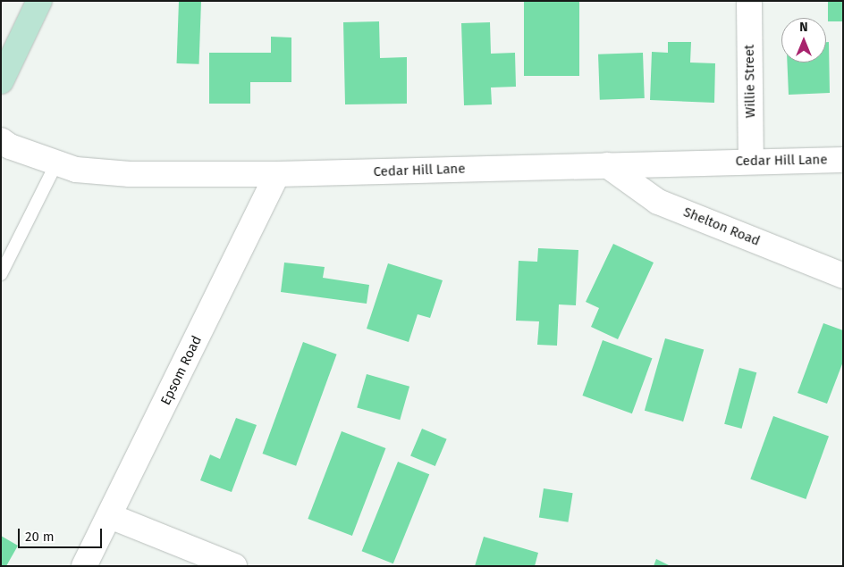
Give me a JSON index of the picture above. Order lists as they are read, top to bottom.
{
  "streets": {
    "street": [
      "Willie Street",
      "Cedar Hill Lane",
      "Shelton Road",
      "Epsom Road"
    ]
  },
  "crossings": [
    ["Willie Street", "Cedar Hill Lane"],
    ["Cedar Hill Lane", "Shelton Road"],
    ["Cedar Hill Lane", "Epsom Road"]
  ],
  "scale_bar": "20 m",
  "north": "top"
}
